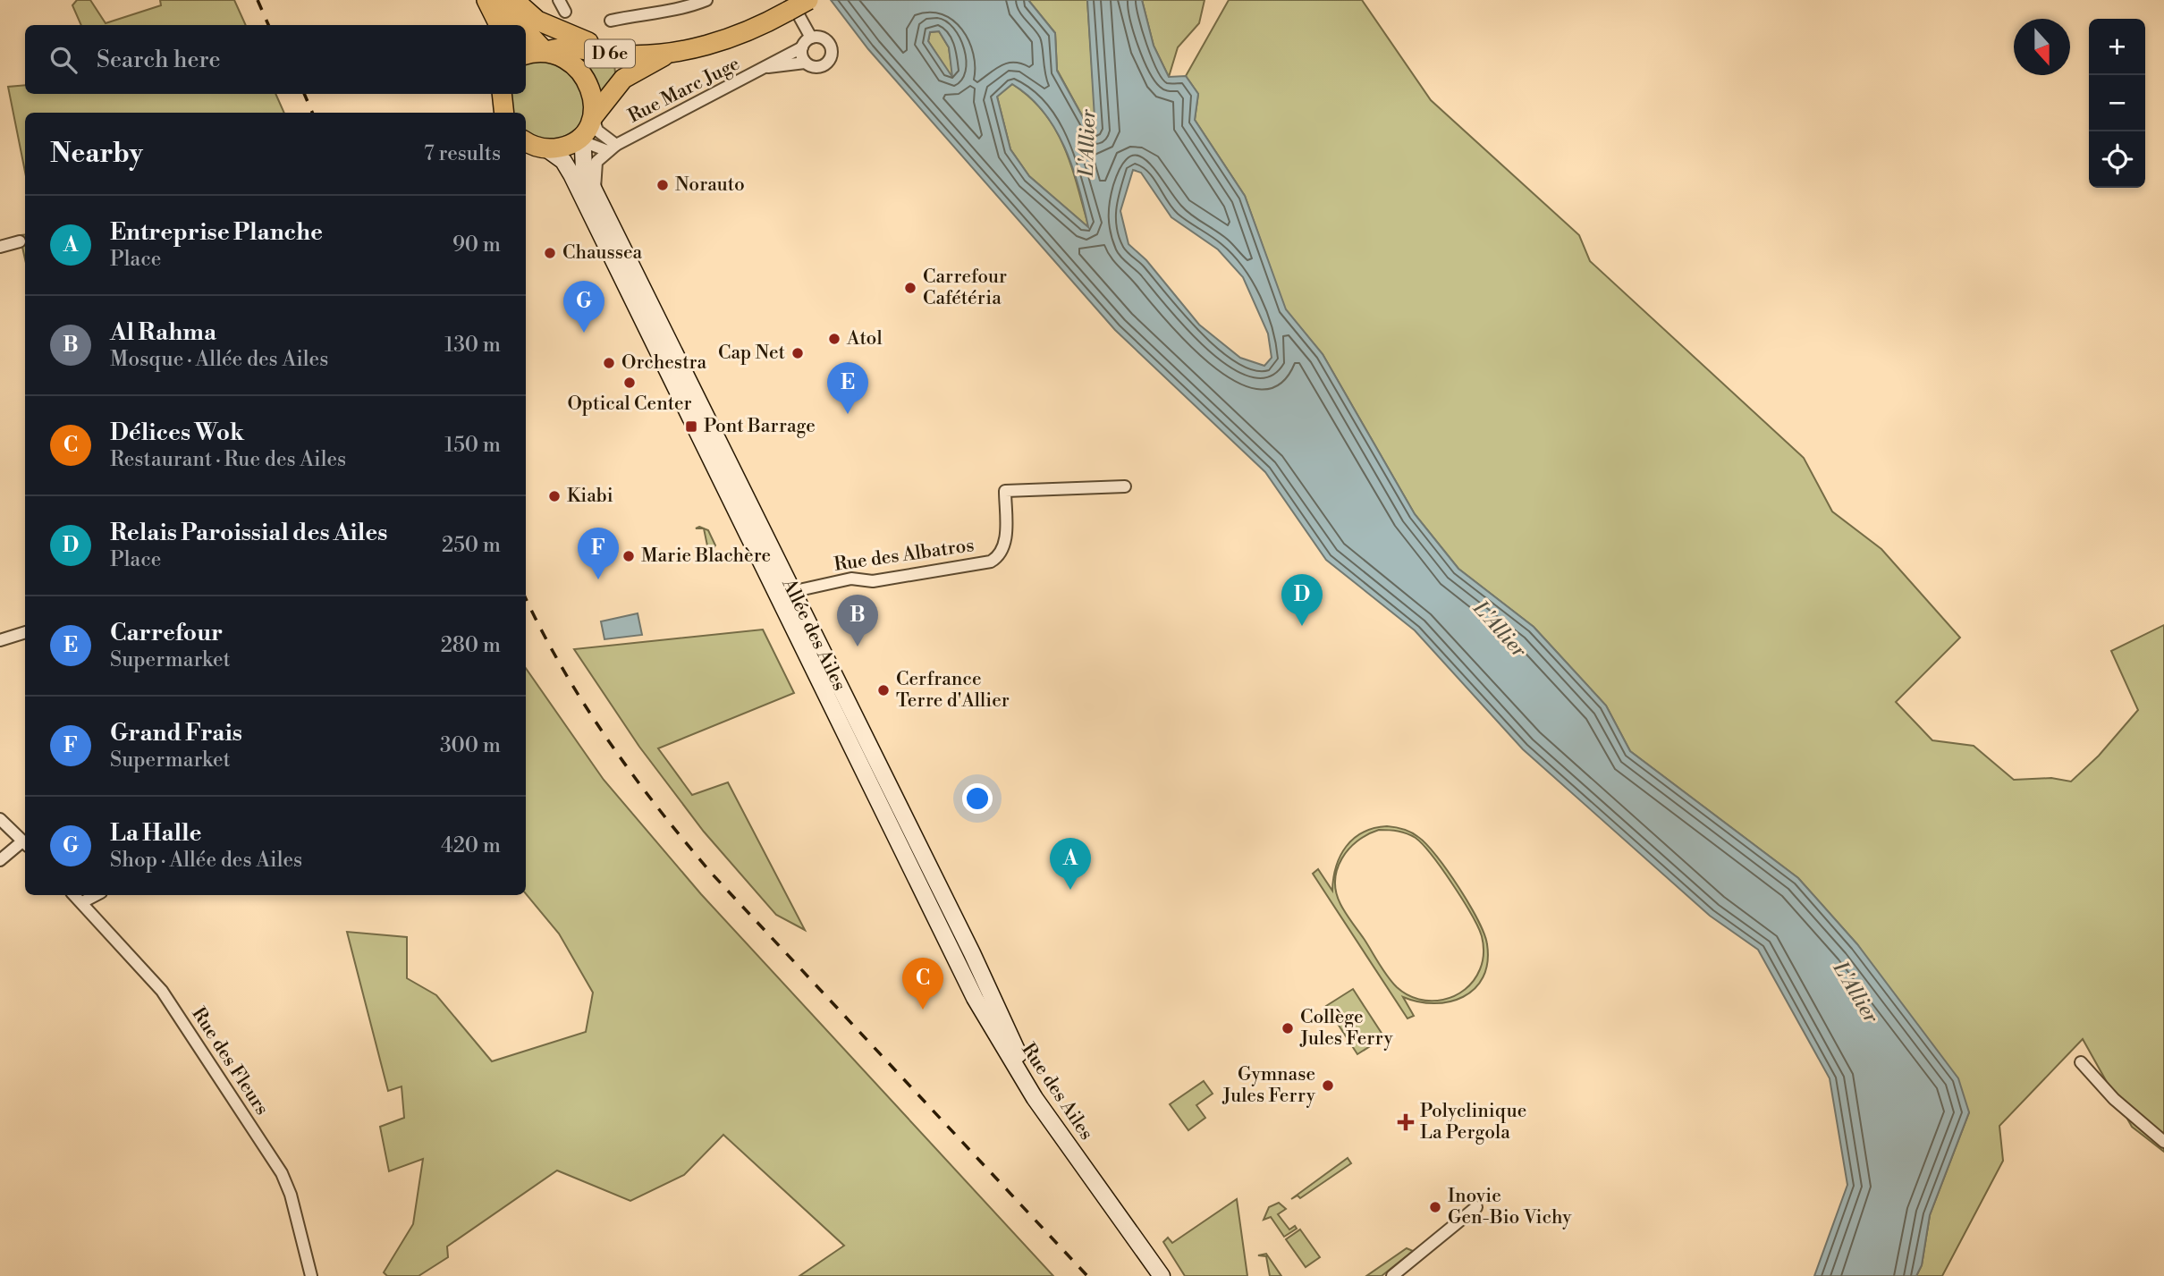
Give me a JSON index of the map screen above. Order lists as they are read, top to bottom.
{
  "streets": {
    "main road": ["D 6e", "Allée des Ailes", "Rue des Ailes"],
    "street": ["Rue Marc Juge", "Rue des Albatros", "Rue des Fleurs"]
  },
  "crossings": [
    ["D 6e", "Rue Marc Juge"],
    ["Rue des Albatros", "Allée des Ailes"],
    ["Allée des Ailes", "Rue des Ailes"]
  ],
  "water": ["L'Allier"],
  "places": {
    "other": [
      "Norauto",
      "Chaussea",
      "Carrefour Cafétéria",
      "Atol",
      "Cap Net",
      "Orchestra",
      "Optical Center",
      "Kiabi",
      "Marie Blachère",
      "Cerfrance Terre d'Allier",
      "Collège Jules Ferry",
      "Gymnase Jules Ferry",
      "Inovie Gen-Bio Vichy"
    ],
    "transit": ["Pont Barrage"],
    "health": ["Polyclinique La Pergola"]
  },
  "north": "bottom",
  "page": {
    "map_buttons": ["+", "−"],
    "search": "Search here",
    "heading": ["Nearby", "7 results"],
    "list": [
      {
        "mark": "A",
        "name": "Entreprise Planche",
        "note": "Place",
        "value": "90 m"
      },
      {
        "mark": "B",
        "name": "Al Rahma",
        "note": "Mosque · Allée des Ailes",
        "value": "130 m"
      },
      {
        "mark": "C",
        "name": "Délices Wok",
        "note": "Restaurant · Rue des Ailes",
        "value": "150 m"
      },
      {
        "mark": "D",
        "name": "Relais Paroissial des Ailes",
        "note": "Place",
        "value": "250 m"
      },
      {
        "mark": "E",
        "name": "Carrefour",
        "note": "Supermarket",
        "value": "280 m"
      },
      {
        "mark": "F",
        "name": "Grand Frais",
        "note": "Supermarket",
        "value": "300 m"
      },
      {
        "mark": "G",
        "name": "La Halle",
        "note": "Shop · Allée des Ailes",
        "value": "420 m"
      }
    ],
    "pins": [
      "G",
      "E",
      "F",
      "D",
      "B",
      "A",
      "C"
    ]
  }
}
